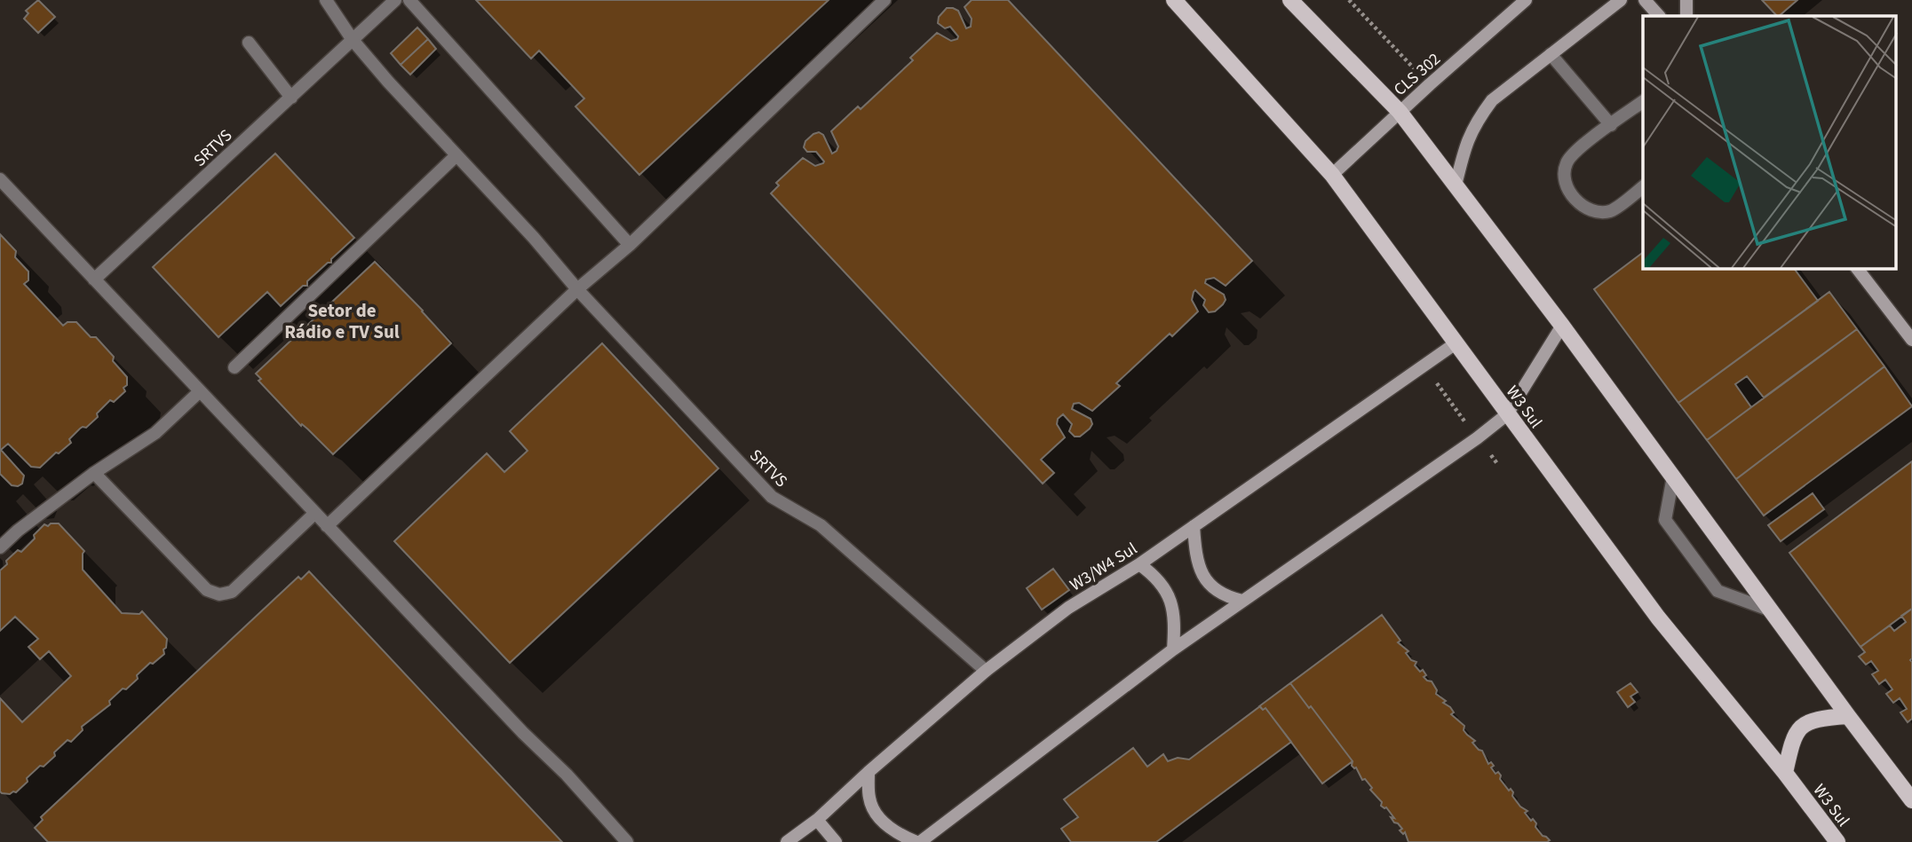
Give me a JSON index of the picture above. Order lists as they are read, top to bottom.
{
  "streets": {
    "main road": ["CLS 302", "W3 Sul", "W3/W4 Sul"],
    "lane": ["SRTVS"]
  },
  "crossings": [
    ["CLS 302", "W3 Sul"],
    ["SRTVS", "W3/W4 Sul"],
    ["W3 Sul", "W3/W4 Sul"]
  ],
  "districts": ["Setor de Rádio e TV Sul"]
}
